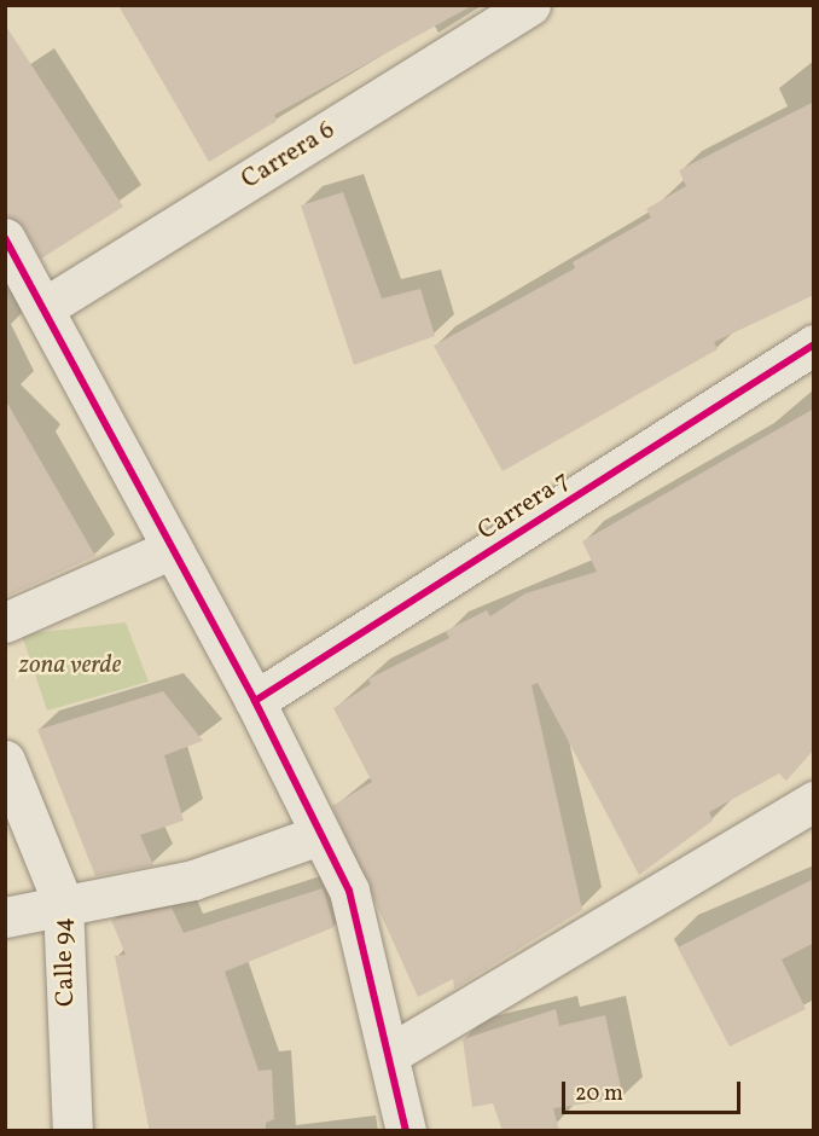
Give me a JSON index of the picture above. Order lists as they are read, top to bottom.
{
  "streets": {
    "street": ["Carrera 6", "Carrera 7", "Calle 94"]
  },
  "parks": ["zona verde"],
  "scale_bar": "20 m"
}
